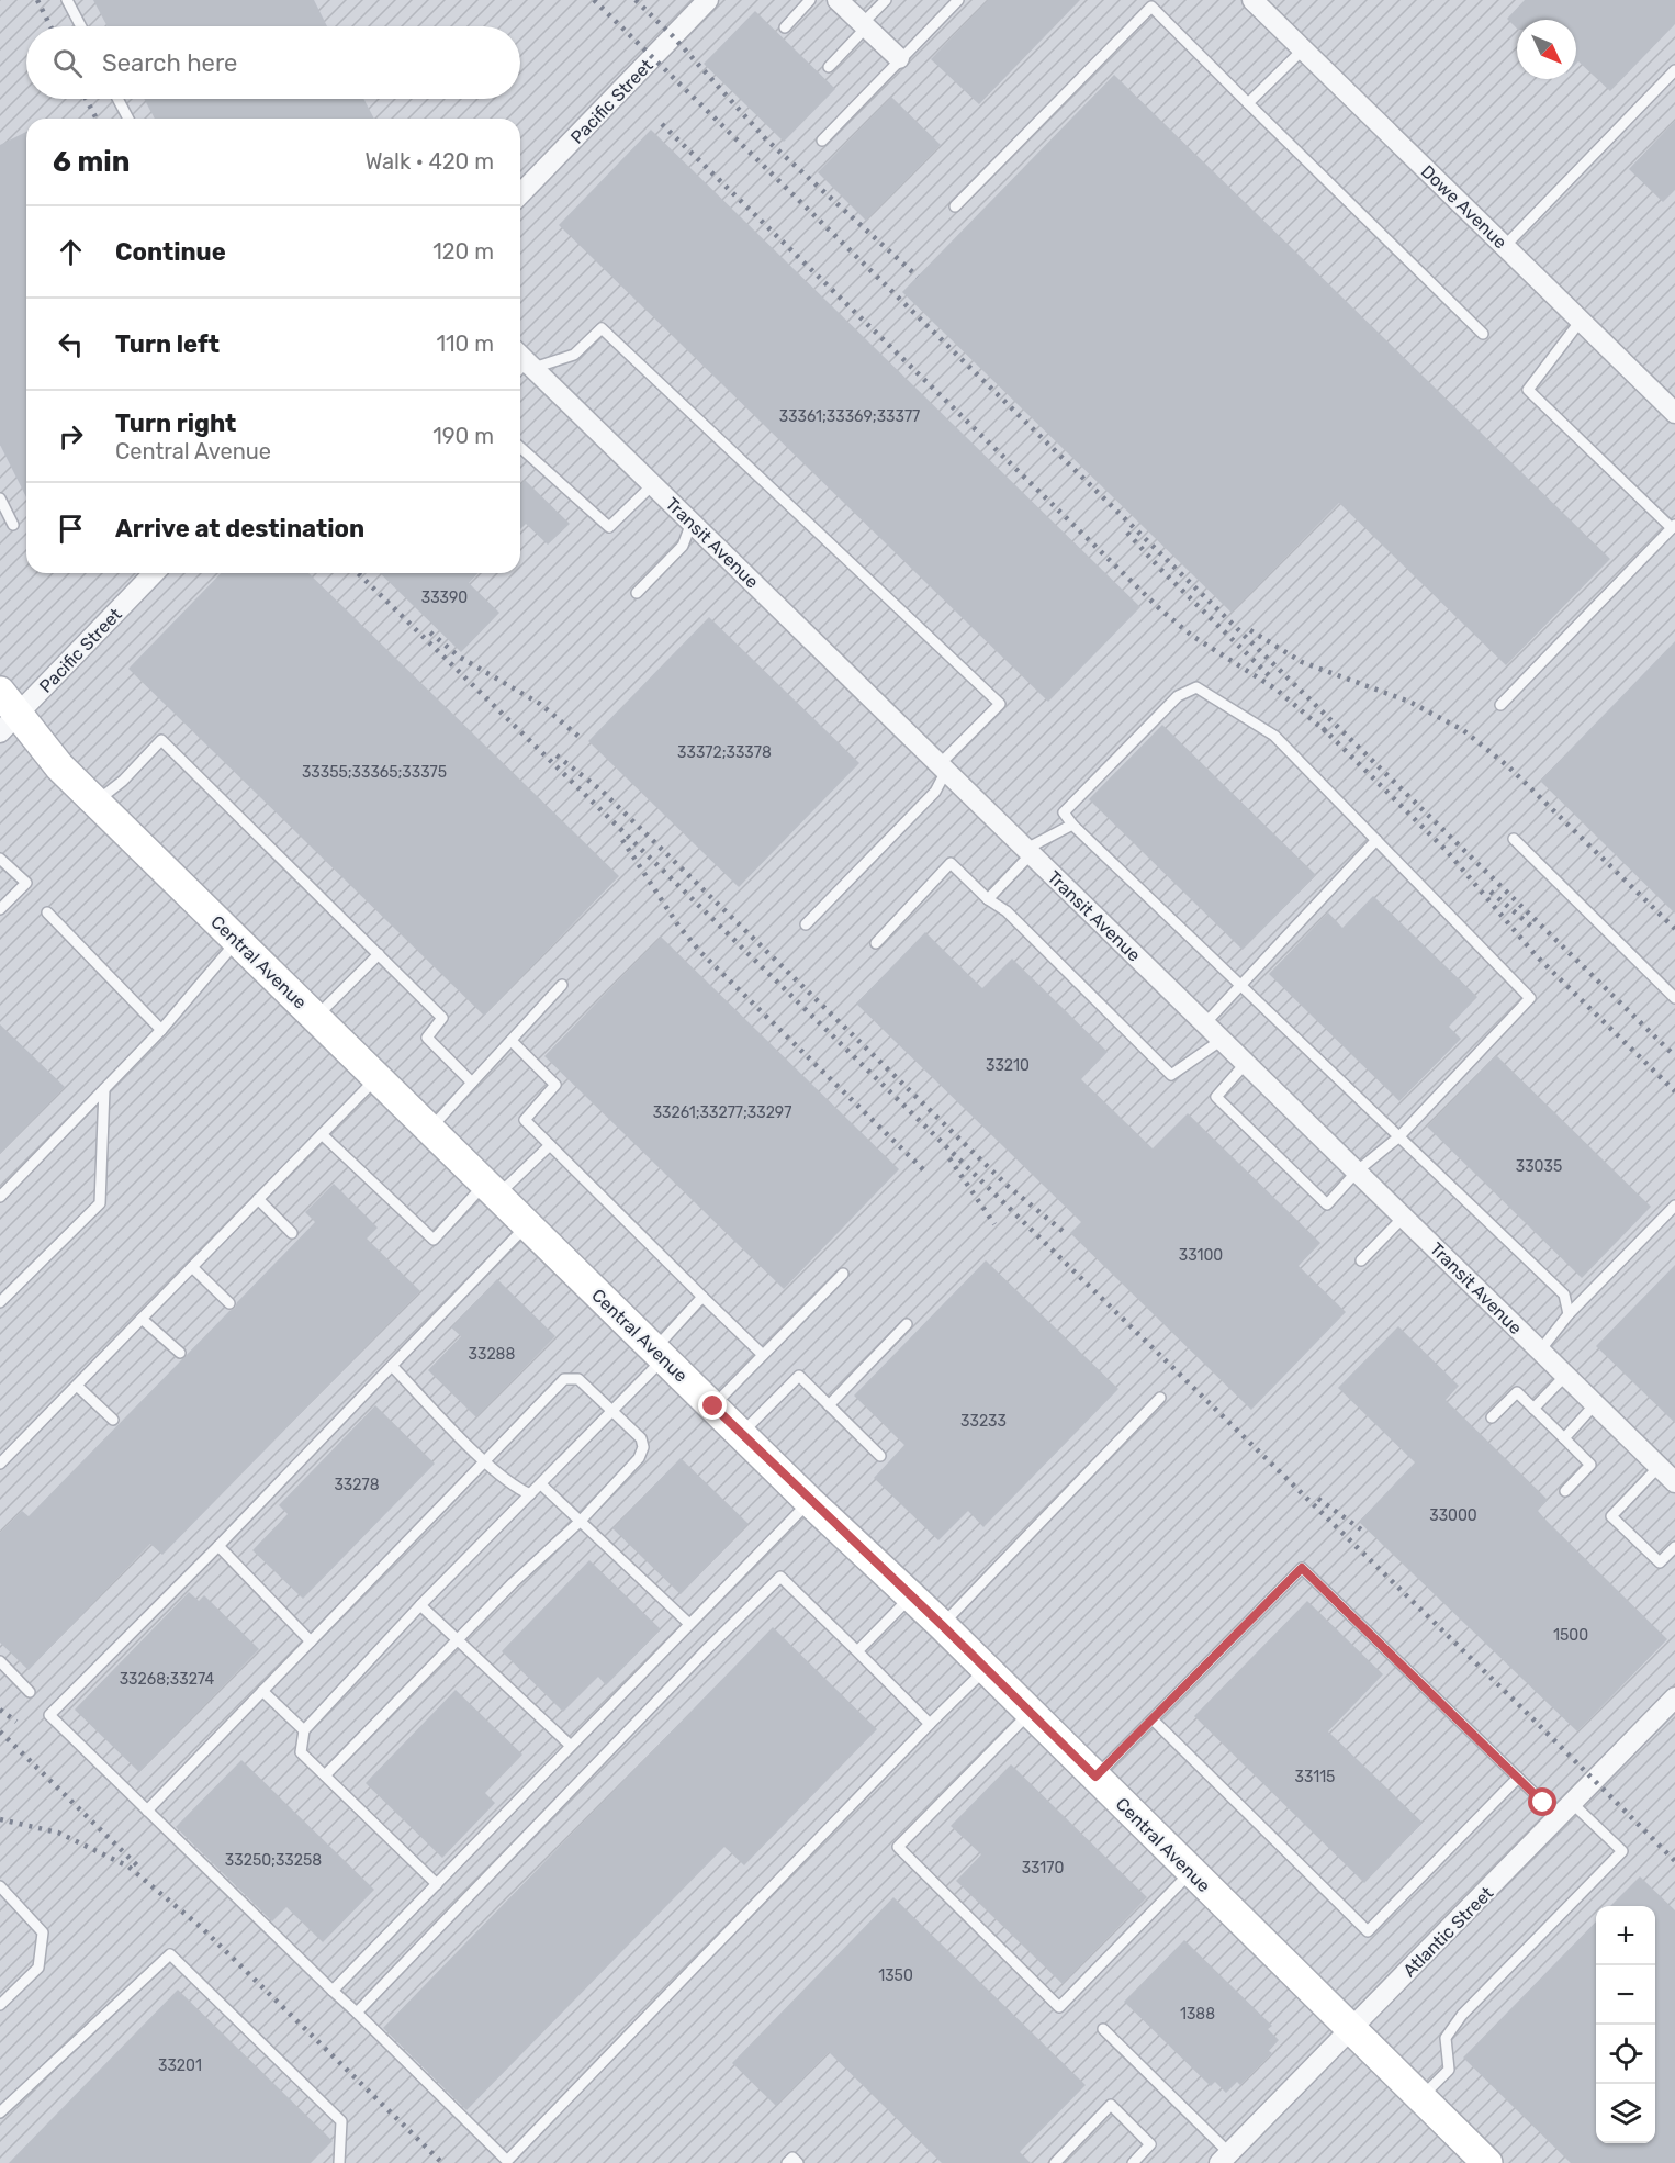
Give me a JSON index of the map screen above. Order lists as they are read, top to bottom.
{
  "streets": {
    "street": [
      "Pacific Street",
      "Dowe Avenue",
      "Transit Avenue",
      "Central Avenue",
      "Atlantic Street"
    ]
  },
  "crossings": [
    ["Pacific Street", "Central Avenue"],
    ["Central Avenue", "Atlantic Street"]
  ],
  "house_numbers": [
    "33361;33369;33377",
    "33390",
    "33372;33378",
    "33355;33365;33375",
    "33210",
    "33261;33277;33297",
    "33035",
    "33100",
    "33288",
    "33233",
    "33278",
    "33000",
    "1500",
    "33268;33274",
    "33115",
    "33250;33258",
    "33170",
    "1350",
    "1388",
    "33201"
  ],
  "north": "bottom right",
  "page": {
    "search": "Search here",
    "heading": ["6 min", "Walk · 420 m"],
    "list": [
      ["Continue", "120 m"],
      ["Turn left", "110 m"],
      ["Turn right", "Central Avenue", "190 m"],
      "Arrive at destination"
    ],
    "map_buttons": ["+", "−"]
  }
}
